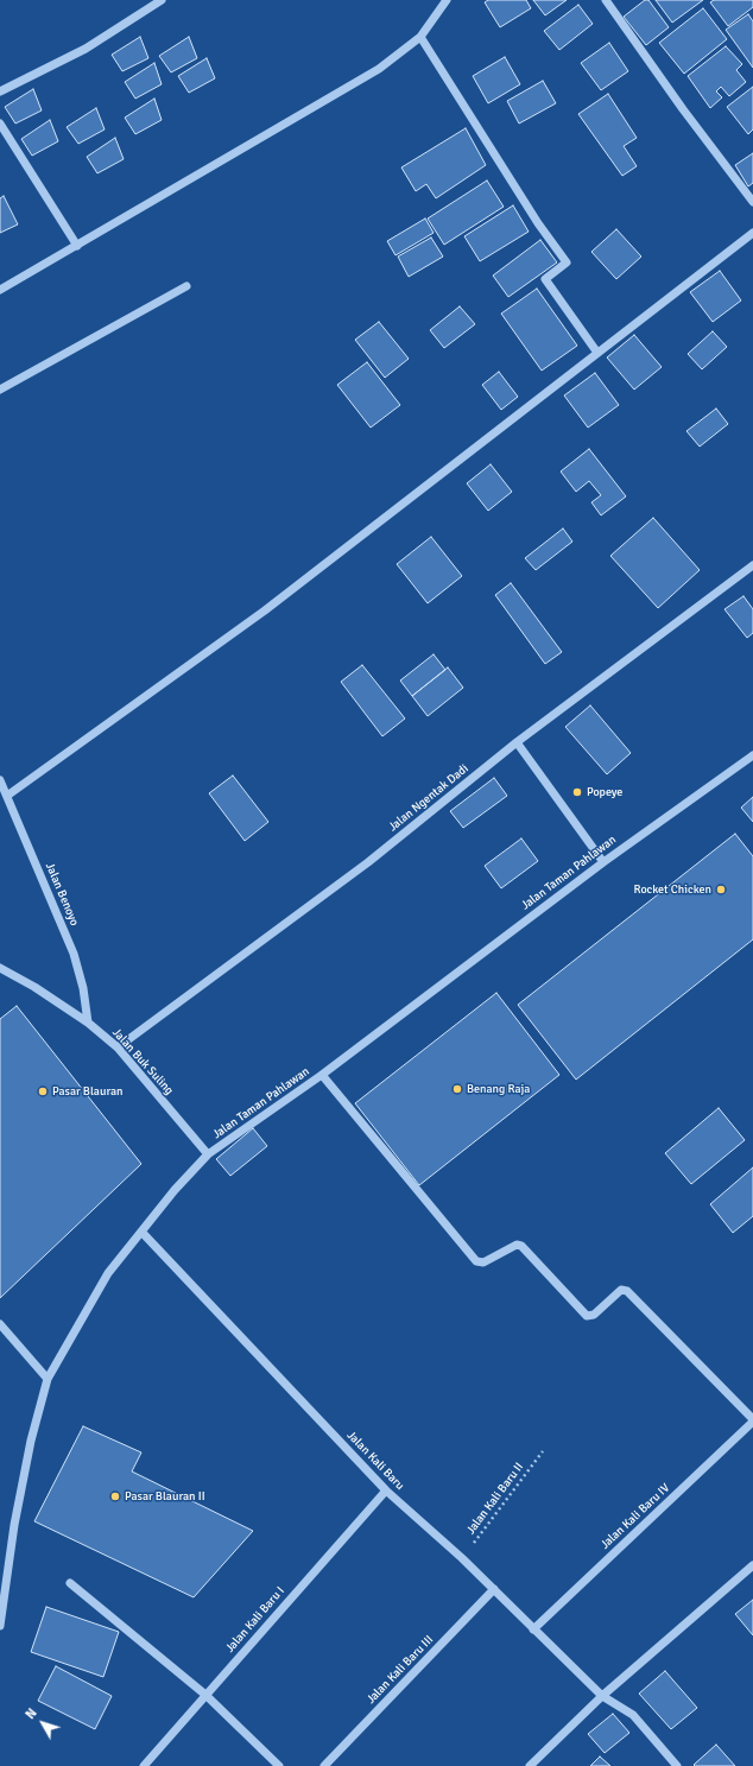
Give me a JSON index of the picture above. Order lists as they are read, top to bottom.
{
  "streets": {
    "street": [
      "Jalan Ngentak Dadi",
      "Jalan Taman Pahlawan",
      "Jalan Benoyo",
      "Jalan Buk Suling",
      "Jalan Kali Baru",
      "Jalan Kali Baru IV",
      "Jalan Kali Baru I",
      "Jalan Kali Baru III"
    ],
    "path": ["Jalan Kali Baru II"]
  },
  "crossings": [
    ["Jalan Ngentak Dadi", "Jalan Buk Suling"],
    ["Jalan Taman Pahlawan", "Jalan Buk Suling"],
    ["Jalan Taman Pahlawan", "Jalan Kali Baru"],
    ["Jalan Taman Pahlawan", "Jalan Kali Baru IV"],
    ["Jalan Benoyo", "Jalan Buk Suling"],
    ["Jalan Kali Baru", "Jalan Kali Baru II"],
    ["Jalan Kali Baru", "Jalan Kali Baru IV"],
    ["Jalan Kali Baru", "Jalan Kali Baru I"],
    ["Jalan Kali Baru", "Jalan Kali Baru III"]
  ],
  "places": [
    "Popeye",
    "Rocket Chicken",
    "Benang Raja",
    "Pasar Blauran",
    "Pasar Blauran II"
  ],
  "north": "top left"
}
